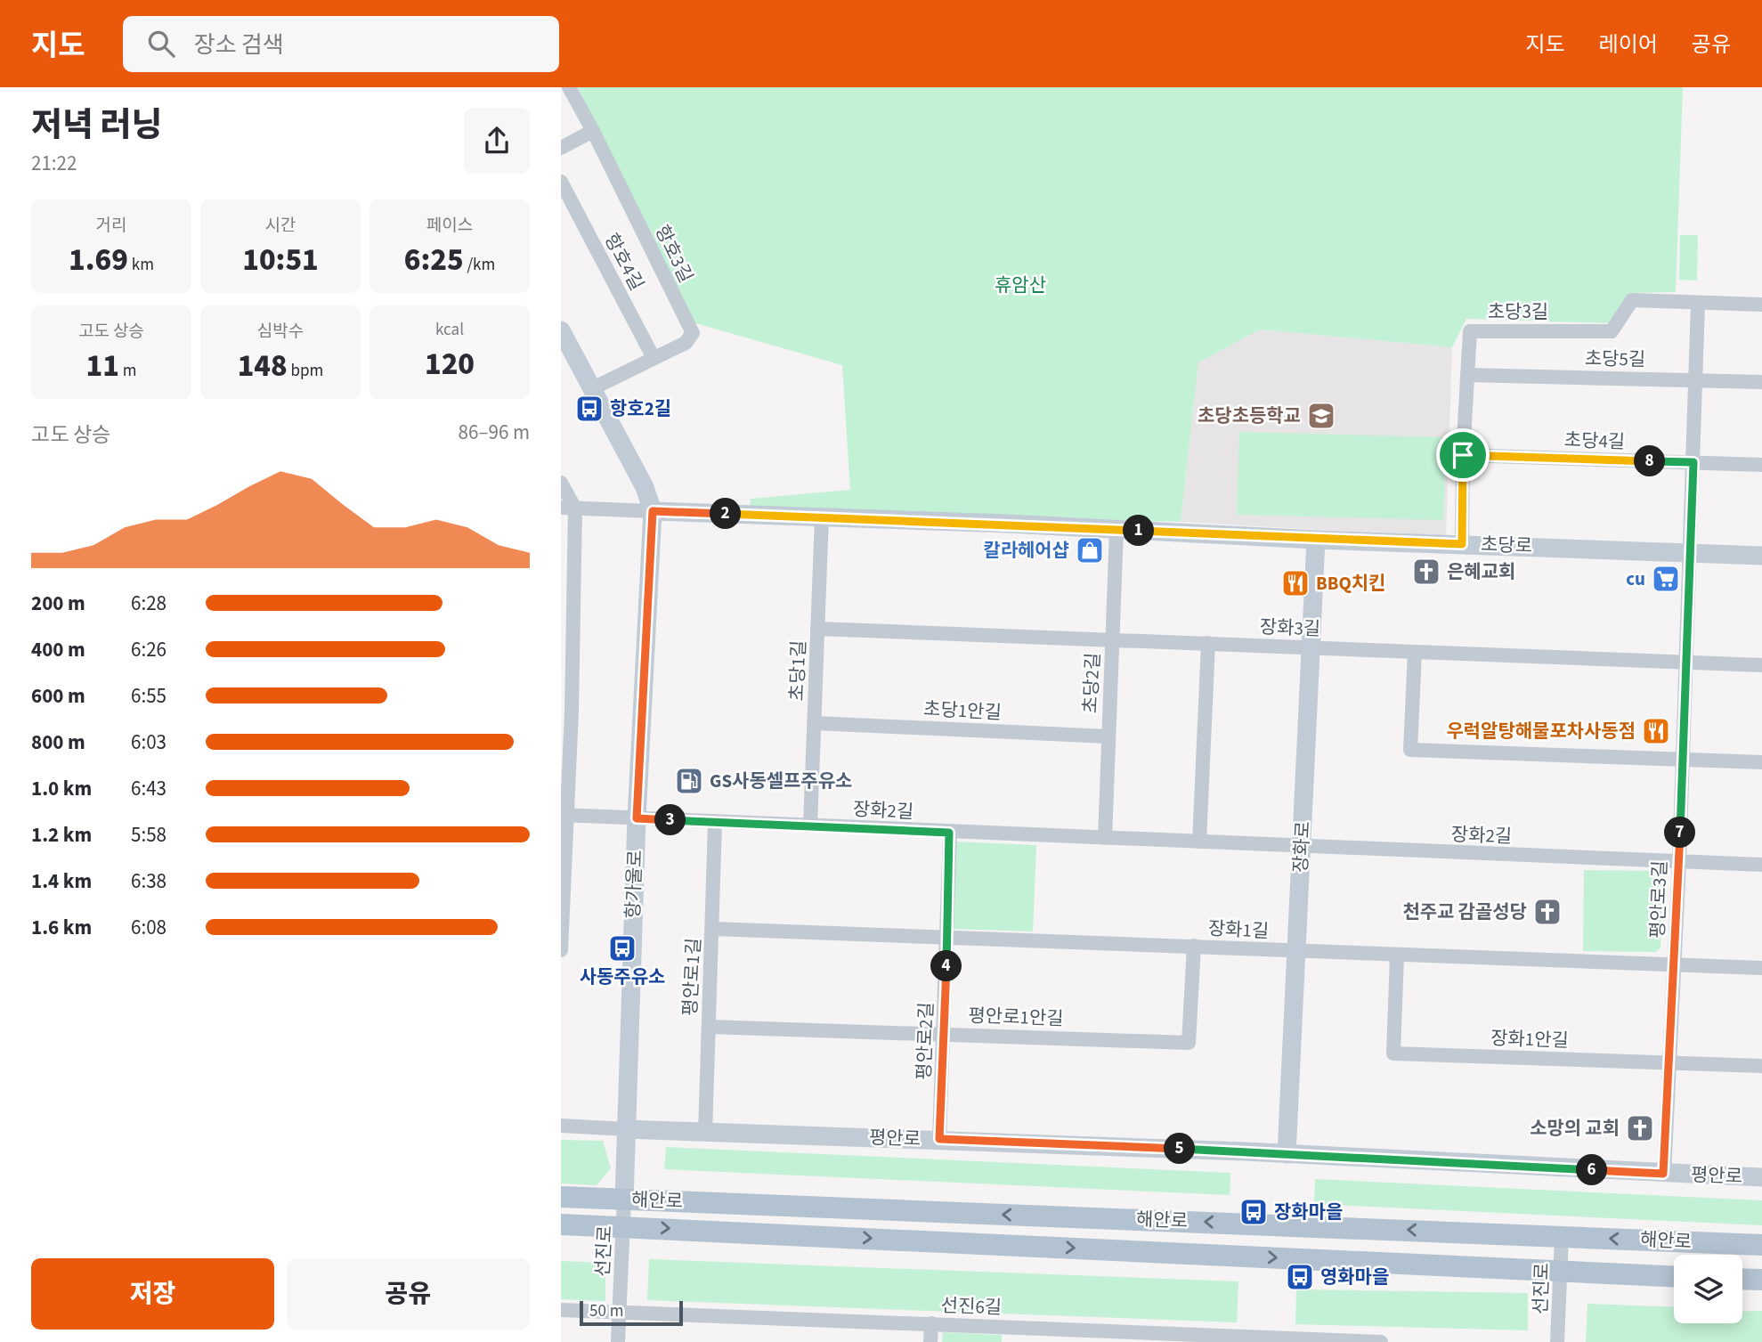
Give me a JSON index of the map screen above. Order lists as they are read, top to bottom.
{
  "streets": {
    "main road": ["해안로"],
    "street": [
      "항호3길",
      "항호4길",
      "초당3길",
      "초당5길",
      "초당4길",
      "초당로",
      "장화3길",
      "초당1길",
      "초당2길",
      "초당1안길",
      "장화2길",
      "장화로",
      "항가울로",
      "평안로3길",
      "장화1길",
      "평안로1길",
      "평안로1안길",
      "장화1안길",
      "평안로2길",
      "평안로",
      "선진로",
      "선진6길"
    ]
  },
  "crossings": [
    ["항호3길", "항호4길"],
    ["항호3길", "항가울로"],
    ["초당3길", "초당5길"],
    ["초당3길", "초당4길"],
    ["초당3길", "초당로"],
    ["초당3길", "평안로3길"],
    ["초당5길", "평안로3길"],
    ["초당4길", "평안로3길"],
    ["초당로", "초당1길"],
    ["초당로", "초당2길"],
    ["초당로", "장화로"],
    ["초당로", "항가울로"],
    ["초당로", "평안로3길"],
    ["장화3길", "초당1길"],
    ["장화3길", "초당2길"],
    ["장화3길", "장화로"],
    ["장화3길", "평안로3길"],
    ["초당1길", "초당1안길"],
    ["초당1길", "장화2길"],
    ["초당2길", "초당1안길"],
    ["초당2길", "장화2길"],
    ["장화2길", "장화로"],
    ["장화2길", "항가울로"],
    ["장화2길", "평안로3길"],
    ["장화2길", "평안로1길"],
    ["장화2길", "평안로2길"],
    ["장화로", "장화1길"],
    ["장화로", "평안로"],
    ["항가울로", "평안로"],
    ["항가울로", "해안로"],
    ["항가울로", "선진로"],
    ["평안로3길", "장화1길"],
    ["평안로3길", "장화1안길"],
    ["평안로3길", "평안로"],
    ["장화1길", "평안로1길"],
    ["장화1길", "평안로1안길"],
    ["장화1길", "장화1안길"],
    ["장화1길", "평안로2길"],
    ["평안로1길", "평안로1안길"],
    ["평안로1길", "평안로"],
    ["평안로1안길", "평안로2길"],
    ["평안로2길", "평안로"],
    ["해안로", "선진로"],
    ["선진로", "선진6길"]
  ],
  "parks": ["휴암산"],
  "places": {
    "bus stop": [
      "항호2길",
      "사동주유소",
      "장화마을",
      "영화마을"
    ],
    "school or university": ["초당초등학교"],
    "shop": ["칼라헤어샵"],
    "church": ["은혜교회", "천주교 감골성당", "소망의 교회"],
    "supermarket": ["cu"],
    "restaurant": ["BBQ치킨", "우럭알탕해물포차사동점"],
    "fuel station": ["GS사동셀프주유소"]
  },
  "scale_bar": "50 m",
  "page": {
    "header": "지도",
    "search": "장소 검색",
    "nav": ["지도", "레이어", "공유"],
    "heading": ["저녁 러닝", "21:22"],
    "stats": [
      ["거리", "1.69 km"],
      ["시간", "10:51"],
      ["페이스", "6:25 /km"],
      ["고도 상승", "11 m"],
      ["심박수", "148 bpm"],
      ["kcal", "120"]
    ],
    "chart": ["고도 상승", "86–96 m"],
    "pins": [
      "8",
      "2",
      "1",
      "3",
      "7",
      "4",
      "5",
      "6"
    ],
    "list": [
      {
        "name": "200 m",
        "note": "6:28"
      },
      {
        "name": "400 m",
        "note": "6:26"
      },
      {
        "name": "600 m",
        "note": "6:55"
      },
      {
        "name": "800 m",
        "note": "6:03"
      },
      {
        "name": "1.0 km",
        "note": "6:43"
      },
      {
        "name": "1.2 km",
        "note": "5:58"
      },
      {
        "name": "1.4 km",
        "note": "6:38"
      },
      {
        "name": "1.6 km",
        "note": "6:08"
      }
    ],
    "buttons": ["저장", "공유"],
    "scale": "50 m"
  }
}
